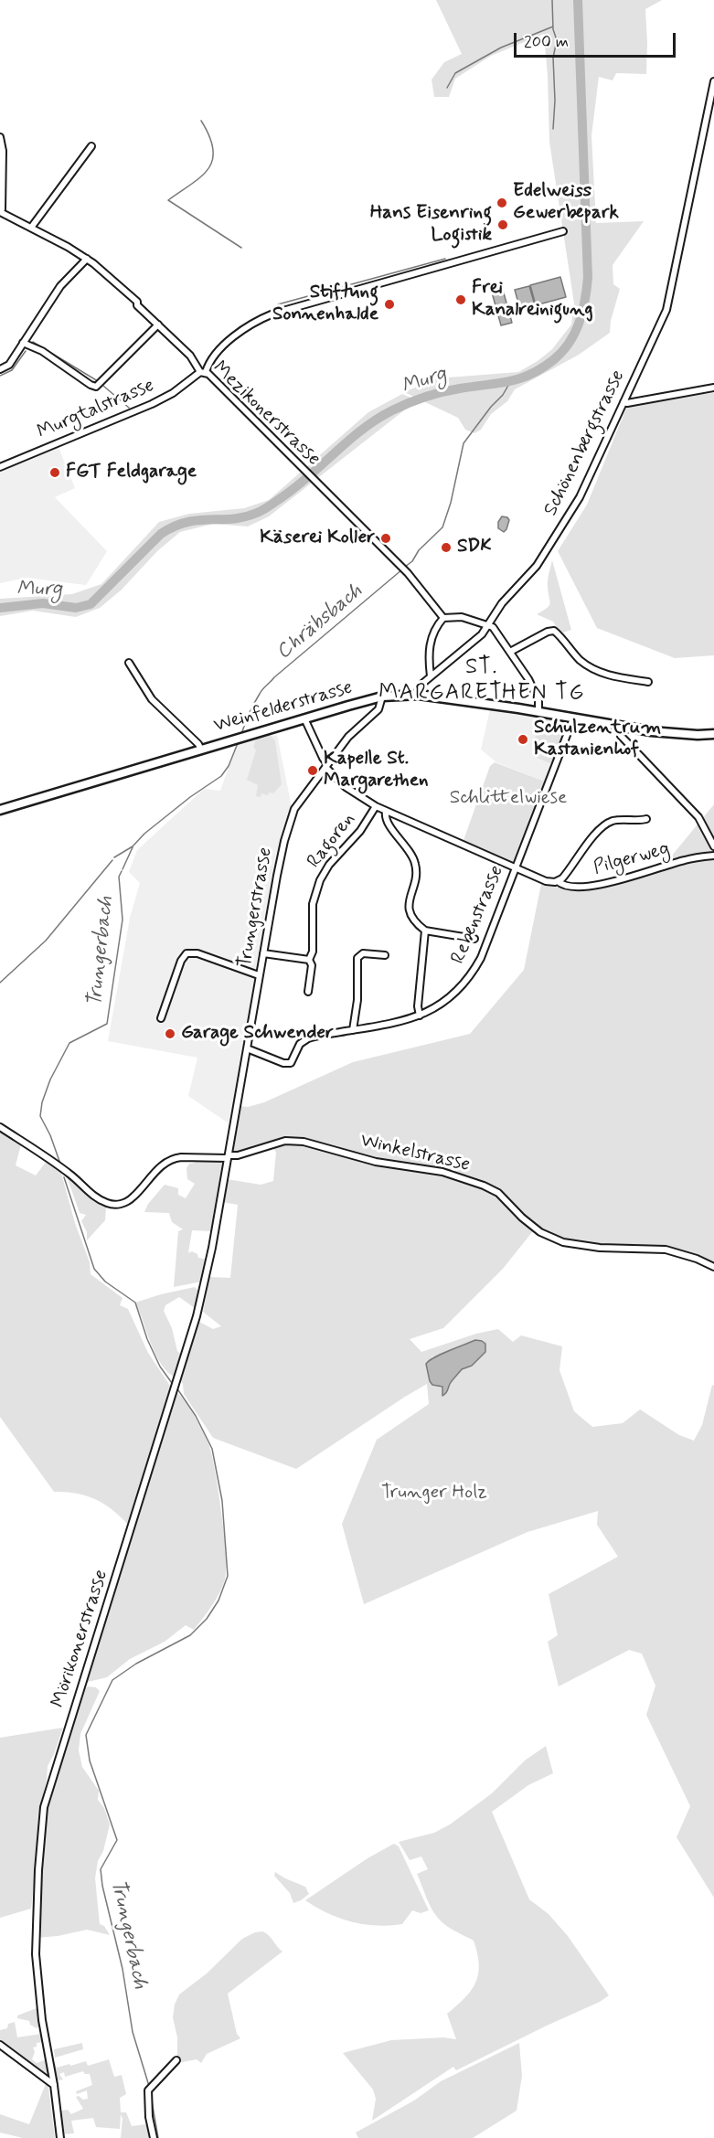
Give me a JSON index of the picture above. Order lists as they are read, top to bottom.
{
  "streets": {
    "main road": ["Weinfelderstrasse"],
    "street": [
      "Murgtalstrasse",
      "Mezikonerstrasse",
      "Schönenbergstrasse",
      "Ragoren",
      "Pilgerweg",
      "Trungerstrasse",
      "Rebenstrasse",
      "Winkelstrasse",
      "Mörikonerstrasse"
    ]
  },
  "crossings": [
    ["Murgtalstrasse", "Mezikonerstrasse"],
    ["Schönenbergstrasse", "Weinfelderstrasse"],
    ["Weinfelderstrasse", "Pilgerweg"],
    ["Weinfelderstrasse", "Trungerstrasse"],
    ["Weinfelderstrasse", "Rebenstrasse"],
    ["Ragoren", "Pilgerweg"],
    ["Pilgerweg", "Trungerstrasse"],
    ["Pilgerweg", "Rebenstrasse"],
    ["Trungerstrasse", "Rebenstrasse"],
    ["Trungerstrasse", "Winkelstrasse"],
    ["Trungerstrasse", "Mörikonerstrasse"],
    ["Winkelstrasse", "Mörikonerstrasse"]
  ],
  "districts": ["ST. MARGARETHEN TG"],
  "water": ["Murg", "Chräbsbach", "Trungerbach"],
  "parks": ["Schlittelwiese", "Trunger Holz"],
  "places": [
    "Edelweiss Gewerbepark",
    "Hans Eisenring Logistik",
    "Frei Kanalreinigung",
    "Stiftung Sonnenhalde",
    "FGT Feldgarage",
    "Käserei Koller",
    "SDK",
    "Schulzentrum Kastanienhof",
    "Kapelle St. Margarethen",
    "Garage Schwender"
  ],
  "scale_bar": "200 m"
}
